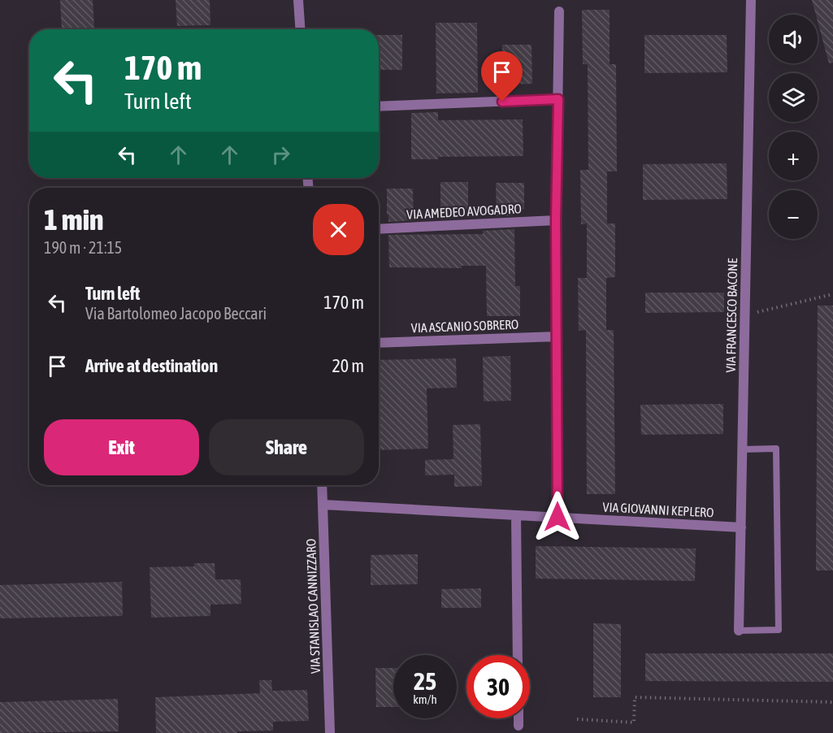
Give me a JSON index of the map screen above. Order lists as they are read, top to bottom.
{
  "streets": {
    "street": [
      "VIA AMEDEO AVOGADRO",
      "VIA FRANCESCO BACONE",
      "VIA ASCANIO SOBRERO",
      "VIA GIOVANNI KEPLERO",
      "VIA STANISLAO CANNIZZARO"
    ]
  },
  "crossings": [
    ["VIA FRANCESCO BACONE", "VIA GIOVANNI KEPLERO"],
    ["VIA GIOVANNI KEPLERO", "VIA STANISLAO CANNIZZARO"]
  ],
  "page": {
    "map_buttons": ["+", "−"],
    "turn": ["170 m", "Turn left"],
    "heading": ["1 min", "190 m · 21:15"],
    "list": [
      {
        "name": "Turn left",
        "note": "Via Bartolomeo Jacopo Beccari",
        "value": "170 m"
      },
      {
        "name": "Arrive at destination",
        "value": "20 m"
      }
    ],
    "buttons": ["Exit", "Share"],
    "speed": "25 km/h",
    "limit": "30"
  }
}
